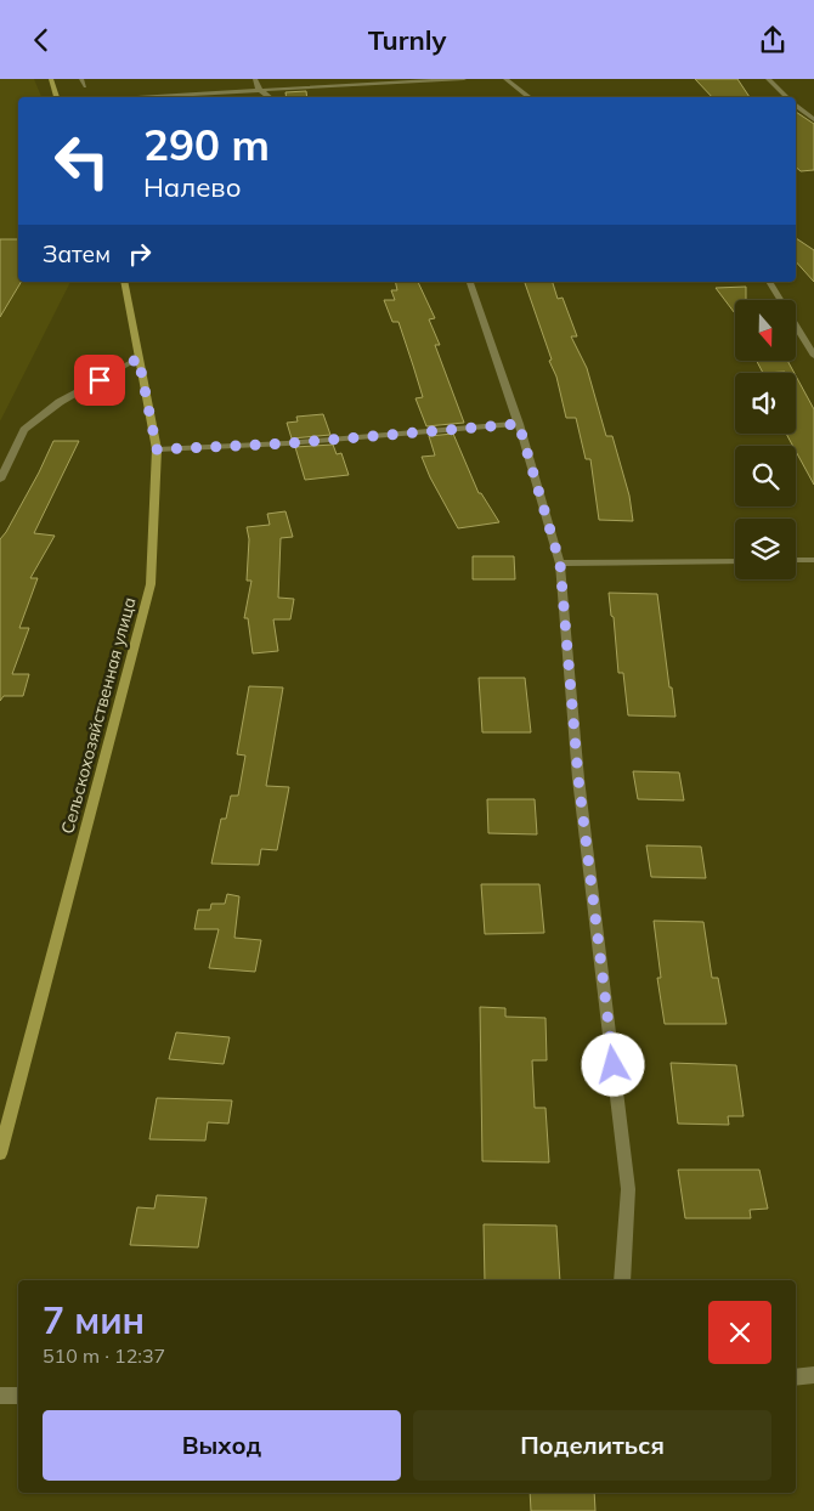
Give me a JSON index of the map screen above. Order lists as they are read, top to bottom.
{
  "streets": {
    "main road": ["Сельскохозяйственная улица"]
  },
  "north": "bottom",
  "page": {
    "header": "Turnly",
    "turn": ["290 m", "Налево"],
    "then": "Затем",
    "heading": ["7 мин", "510 m · 12:37"],
    "buttons": ["Выход", "Поделиться"]
  }
}
